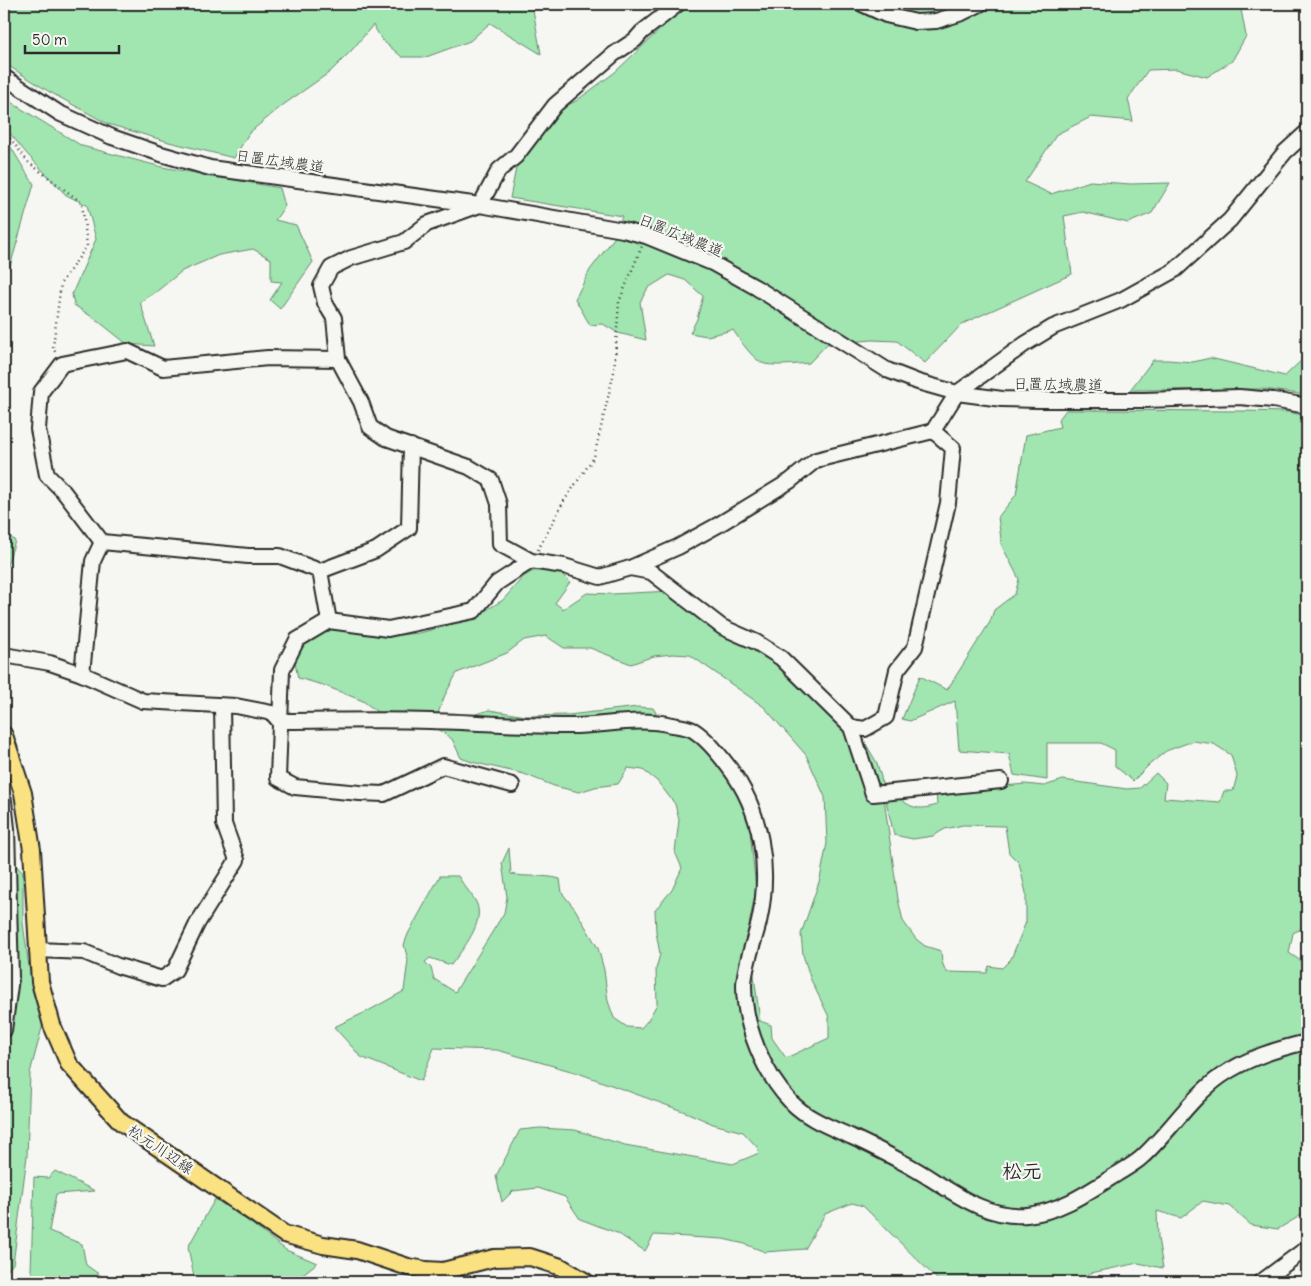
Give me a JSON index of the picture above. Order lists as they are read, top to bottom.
{
  "streets": {
    "main road": ["松元川辺線"],
    "street": ["日置広域農道"]
  },
  "districts": ["松元"],
  "scale_bar": "50 m"
}
